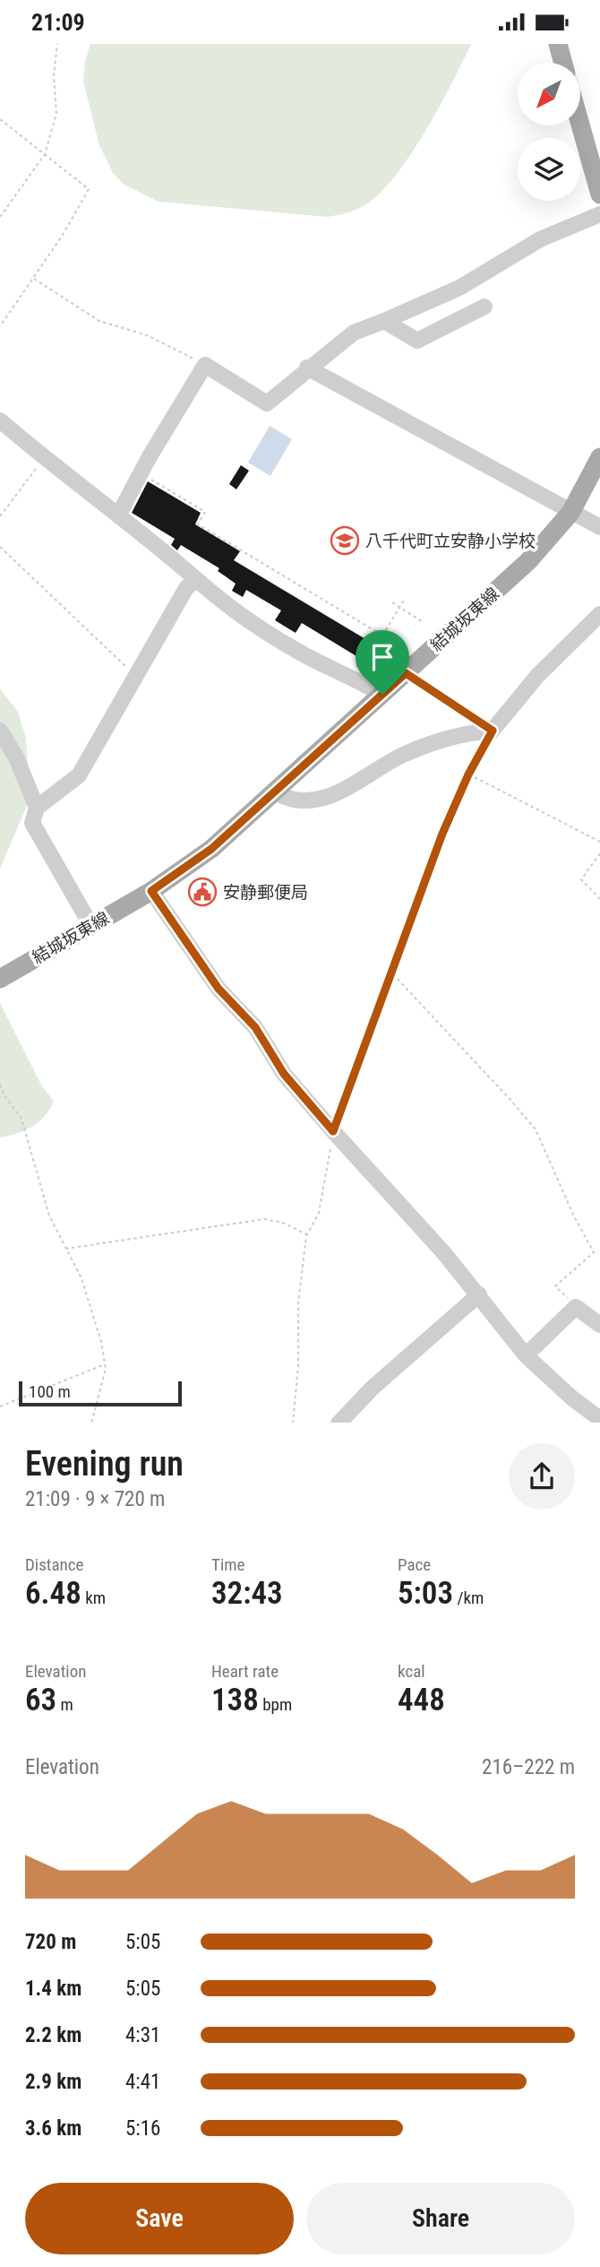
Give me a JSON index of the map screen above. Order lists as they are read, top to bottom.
{
  "streets": {
    "main road": ["結城坂東線"]
  },
  "places": {
    "school or university": ["八千代町立安静小学校"],
    "public building": ["安静郵便局"]
  },
  "scale_bar": "100 m",
  "north": "bottom left",
  "page": {
    "status": "21:09",
    "scale": "100 m",
    "heading": ["Evening run", "21:09 · 9 × 720 m"],
    "stats": [
      ["Distance", "6.48 km"],
      ["Time", "32:43"],
      ["Pace", "5:03 /km"],
      ["Elevation", "63 m"],
      ["Heart rate", "138 bpm"],
      ["kcal", "448"]
    ],
    "chart": ["Elevation", "216–222 m"],
    "list": [
      {
        "name": "720 m",
        "note": "5:05"
      },
      {
        "name": "1.4 km",
        "note": "5:05"
      },
      {
        "name": "2.2 km",
        "note": "4:31"
      },
      {
        "name": "2.9 km",
        "note": "4:41"
      },
      {
        "name": "3.6 km",
        "note": "5:16"
      }
    ],
    "buttons": ["Save", "Share"]
  }
}
